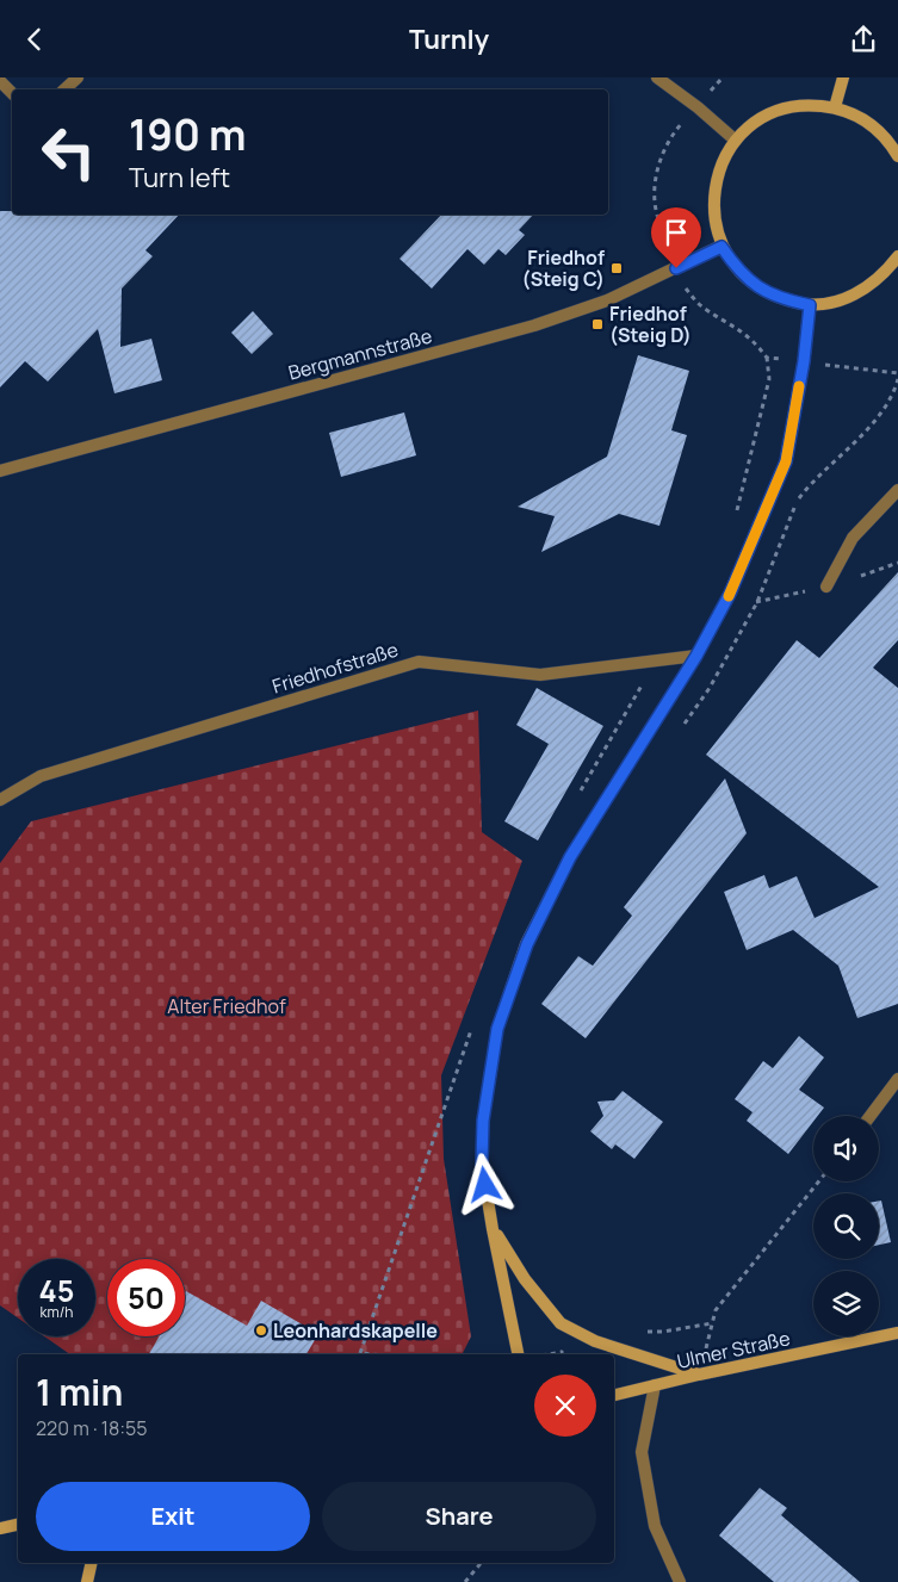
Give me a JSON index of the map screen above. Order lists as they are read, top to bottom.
{
  "streets": {
    "main road": ["Ulmer Straße"],
    "street": ["Bergmannstraße", "Friedhofstraße"]
  },
  "parks": ["Alter Friedhof"],
  "places": {
    "transit": ["Friedhof (Steig C)", "Friedhof (Steig D)"],
    "other": ["Leonhardskapelle"]
  },
  "page": {
    "header": "Turnly",
    "turn": ["190 m", "Turn left"],
    "speed": "45 km/h",
    "limit": "50",
    "heading": ["1 min", "220 m · 18:55"],
    "buttons": ["Exit", "Share"]
  }
}
